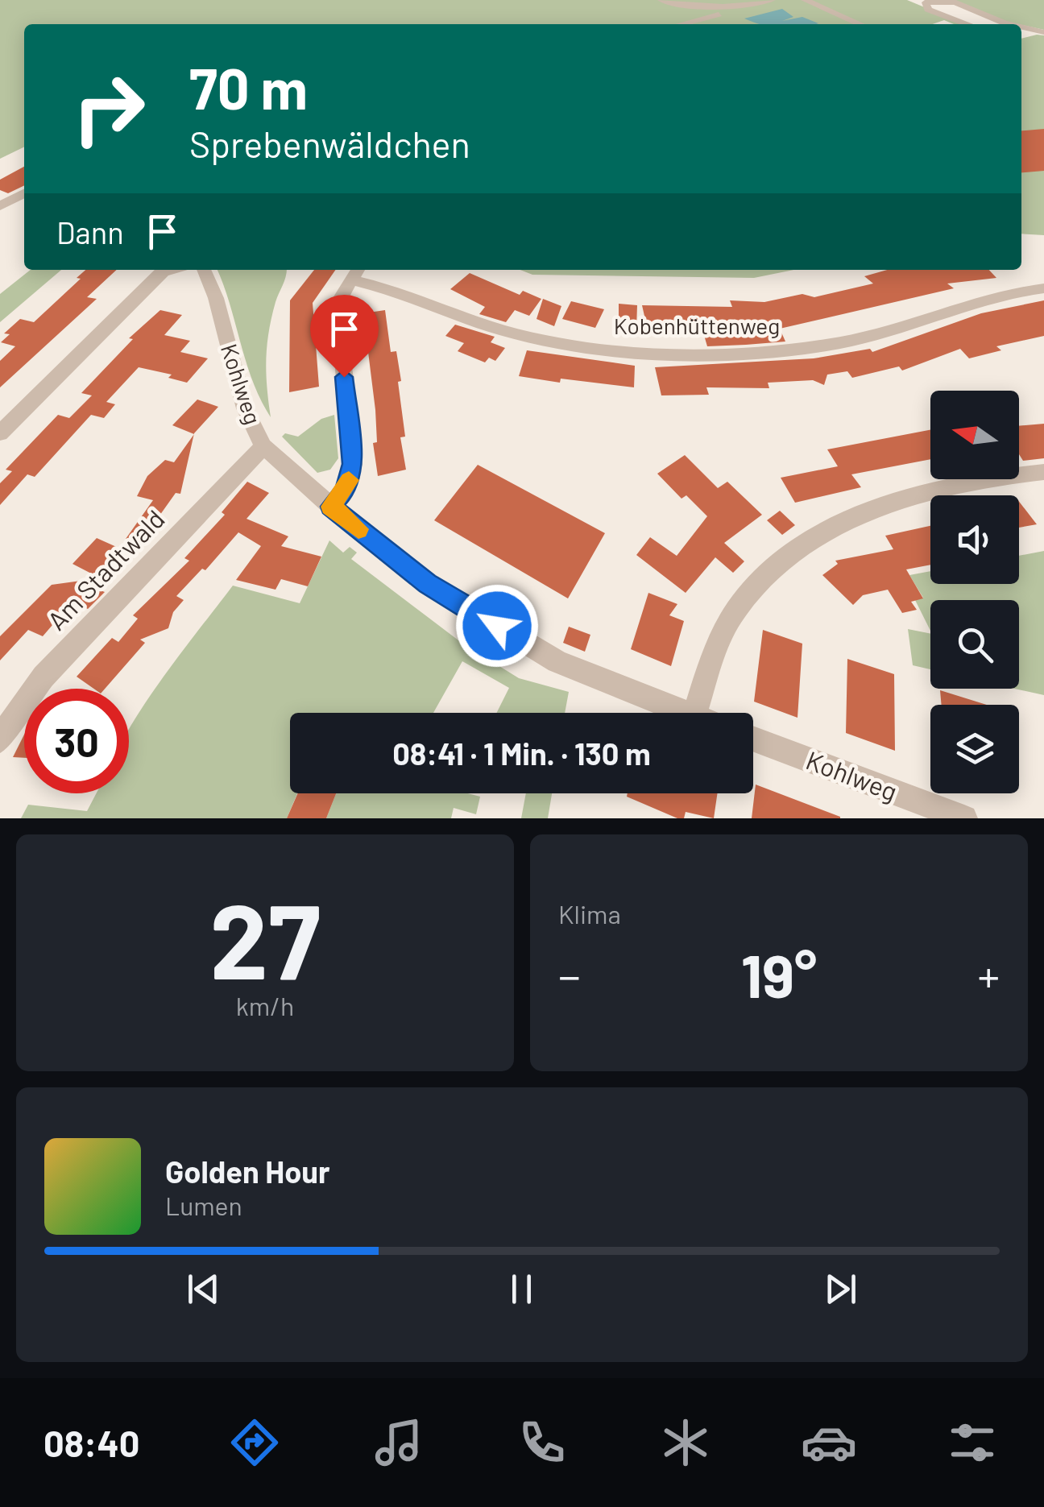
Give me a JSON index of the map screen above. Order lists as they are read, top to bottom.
{
  "streets": {
    "street": ["Kobenhüttenweg", "Kohlweg", "Am Stadtwald"]
  },
  "crossings": [
    ["Kohlweg", "Am Stadtwald"]
  ],
  "north": "left",
  "page": {
    "turn": ["70 m", "Sprebenwäldchen"],
    "then": "Dann",
    "limit": "30",
    "trip": "08:41 · 1 Min. · 130 m",
    "tile": [
      ["27", "km/h"],
      "Klima"
    ],
    "heat": ["−", "19°", "+"],
    "song": ["Golden Hour", "Lumen"],
    "tabs": "08:40"
  }
}
